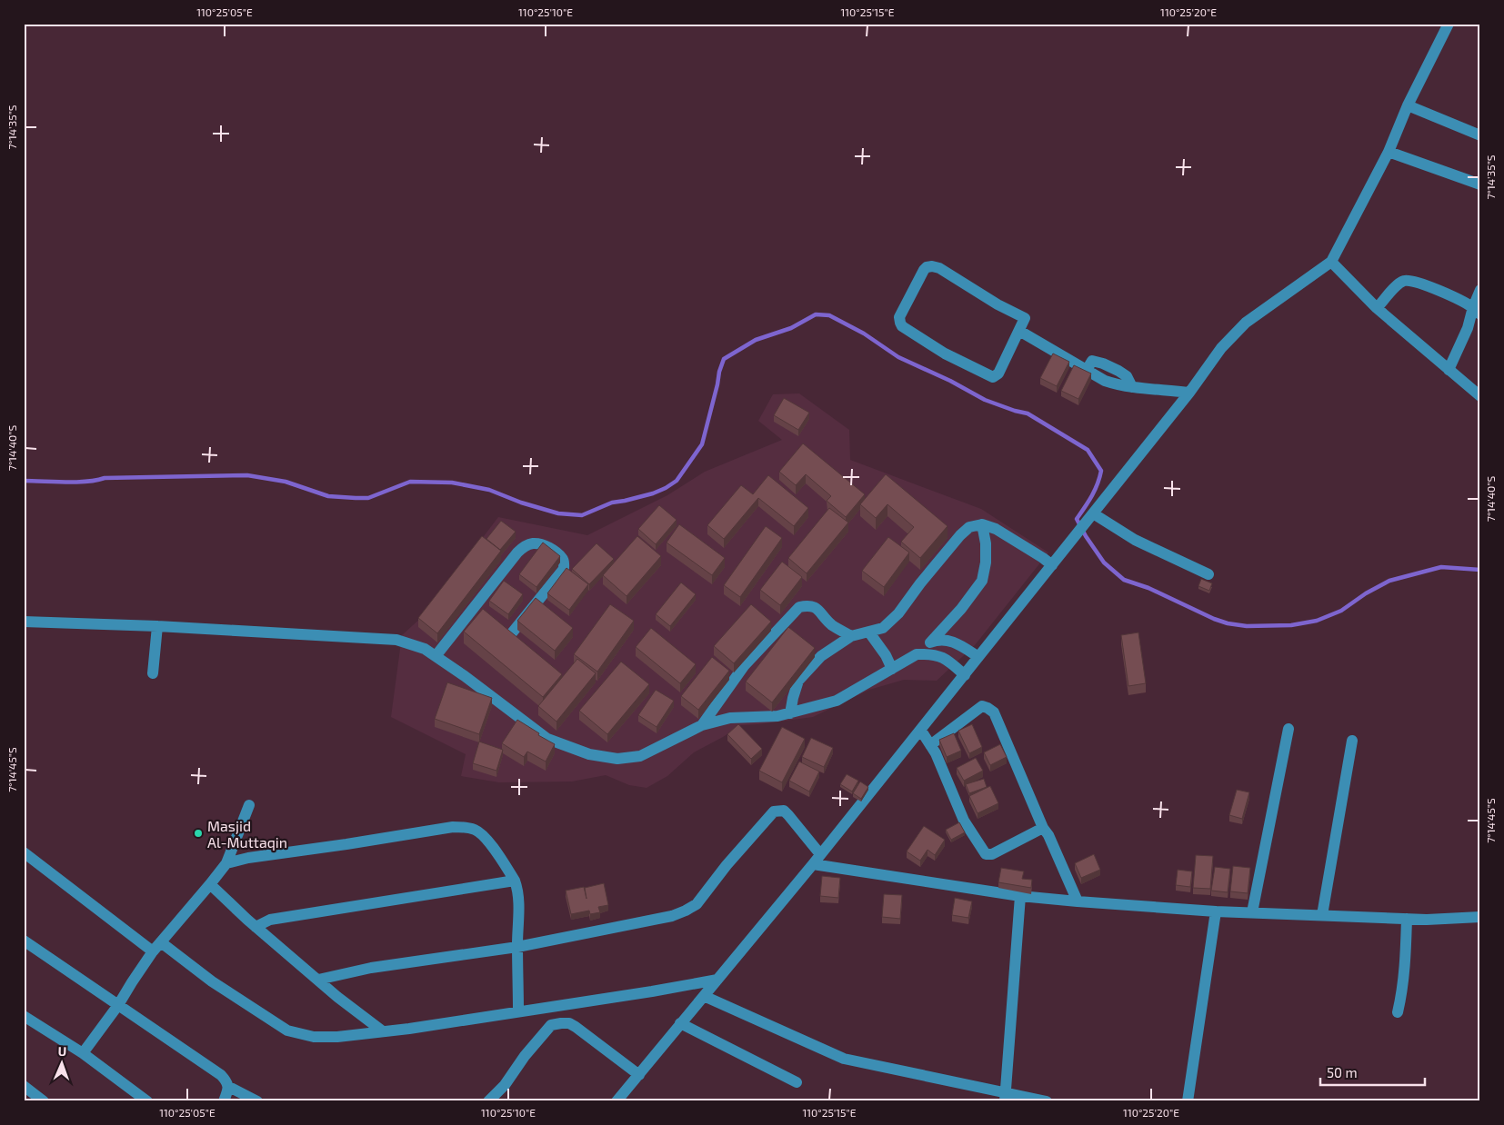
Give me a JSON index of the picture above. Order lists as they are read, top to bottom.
{
  "places": ["Masjid Al-Muttaqin"],
  "scale_bar": "50 m",
  "north": "top",
  "coordinates": [
    "110°25'05\"E",
    "110°25'10\"E",
    "110°25'15\"E",
    "110°25'20\"E",
    "7°14'35\"S",
    "7°14'40\"S",
    "7°14'45\"S"
  ]
}
